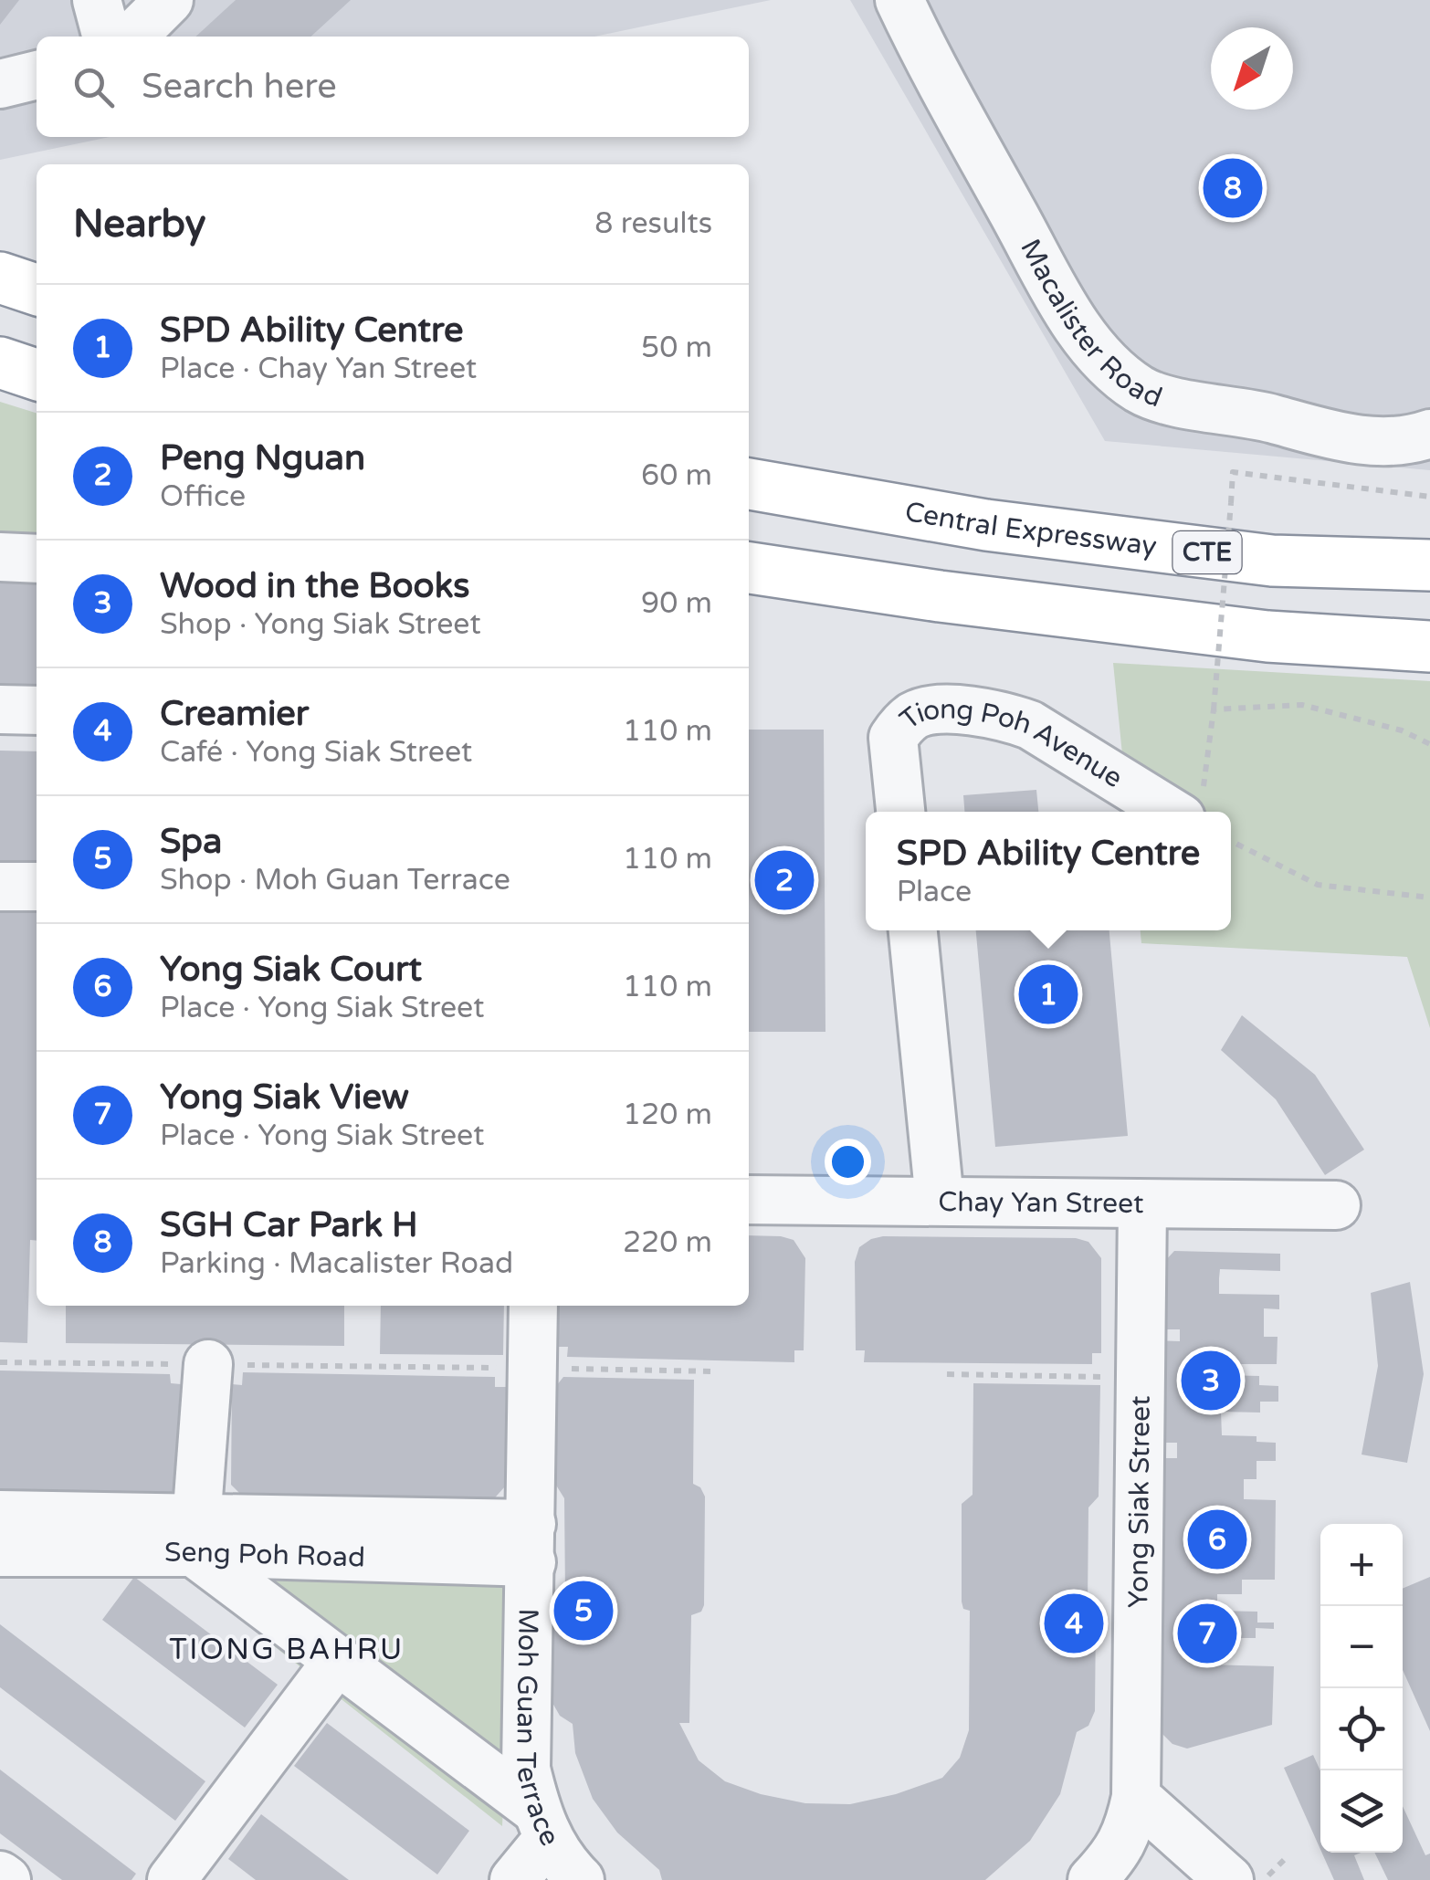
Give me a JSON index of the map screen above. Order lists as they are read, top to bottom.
{
  "streets": {
    "highway": ["Central Expressway", "CTE"],
    "street": [
      "Macalister Road",
      "Tiong Poh Avenue",
      "Chay Yan Street",
      "Yong Siak Street",
      "Seng Poh Road",
      "Moh Guan Terrace"
    ]
  },
  "crossings": [
    ["Chay Yan Street", "Yong Siak Street"],
    ["Seng Poh Road", "Moh Guan Terrace"]
  ],
  "districts": ["TIONG BAHRU"],
  "north": "bottom left",
  "page": {
    "search": "Search here",
    "pins": [
      "8",
      "2",
      "1",
      "3",
      "6",
      "5",
      "4",
      "7"
    ],
    "heading": ["Nearby", "8 results"],
    "list": [
      {
        "mark": "1",
        "name": "SPD Ability Centre",
        "note": "Place · Chay Yan Street",
        "value": "50 m"
      },
      {
        "mark": "2",
        "name": "Peng Nguan",
        "note": "Office",
        "value": "60 m"
      },
      {
        "mark": "3",
        "name": "Wood in the Books",
        "note": "Shop · Yong Siak Street",
        "value": "90 m"
      },
      {
        "mark": "4",
        "name": "Creamier",
        "note": "Café · Yong Siak Street",
        "value": "110 m"
      },
      {
        "mark": "5",
        "name": "Spa",
        "note": "Shop · Moh Guan Terrace",
        "value": "110 m"
      },
      {
        "mark": "6",
        "name": "Yong Siak Court",
        "note": "Place · Yong Siak Street",
        "value": "110 m"
      },
      {
        "mark": "7",
        "name": "Yong Siak View",
        "note": "Place · Yong Siak Street",
        "value": "120 m"
      },
      {
        "mark": "8",
        "name": "SGH Car Park H",
        "note": "Parking · Macalister Road",
        "value": "220 m"
      }
    ],
    "popup": ["SPD Ability Centre", "Place"],
    "map_buttons": ["+", "−"]
  }
}
